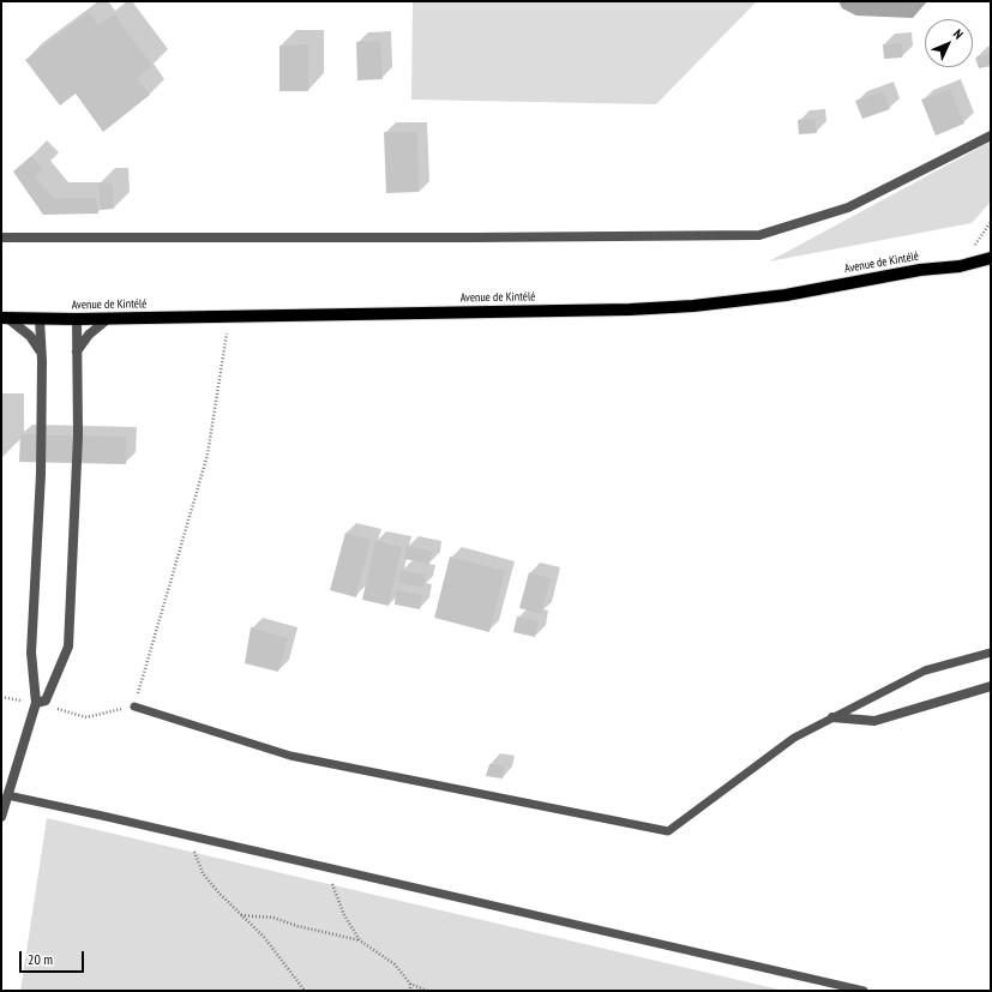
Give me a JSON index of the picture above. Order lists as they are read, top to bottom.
{
  "streets": {
    "main road": ["Avenue de Kintélé"]
  },
  "scale_bar": "20 m",
  "north": "top right"
}
